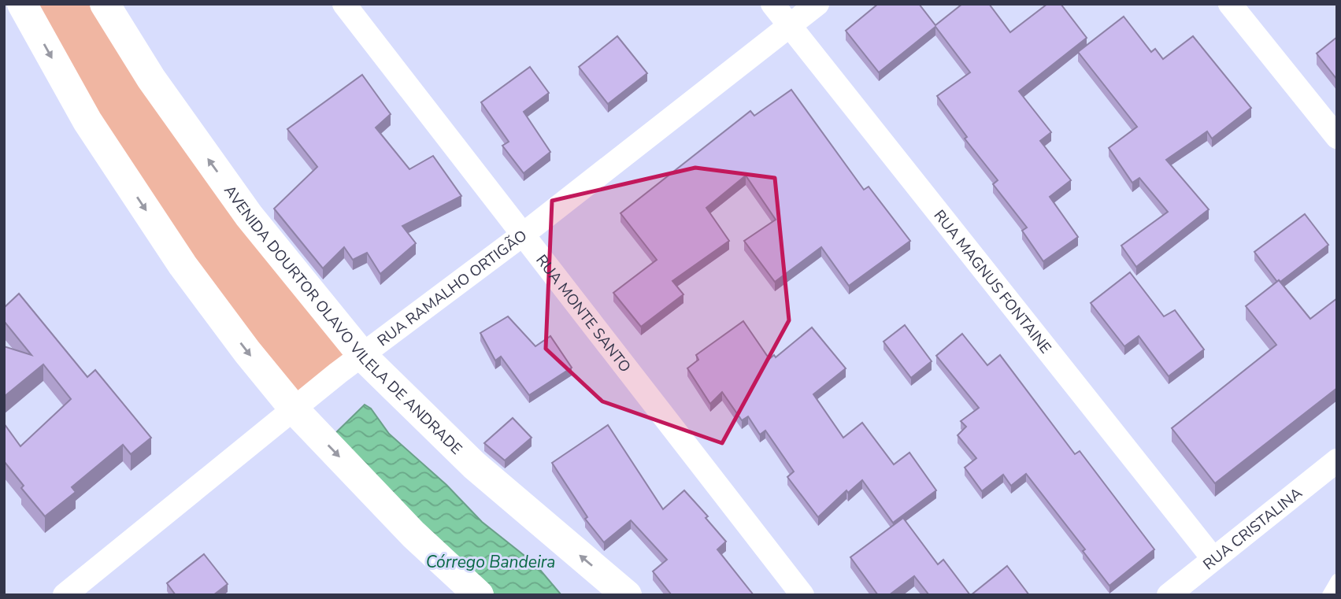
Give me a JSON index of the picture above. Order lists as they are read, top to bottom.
{
  "streets": {
    "main road": ["AVENIDA DOURTOR OLAVO VILELA DE ANDRADE"],
    "street": [
      "RUA MAGNUS FONTAINE",
      "RUA RAMALHO ORTIGÃO",
      "RUA MONTE SANTO",
      "RUA CRISTALINA"
    ]
  },
  "crossings": [
    ["RUA MAGNUS FONTAINE", "RUA RAMALHO ORTIGÃO"],
    ["RUA MAGNUS FONTAINE", "RUA CRISTALINA"],
    ["RUA RAMALHO ORTIGÃO", "RUA MONTE SANTO"],
    ["RUA RAMALHO ORTIGÃO", "AVENIDA DOURTOR OLAVO VILELA DE ANDRADE"]
  ],
  "water": ["Córrego Bandeira"]
}
